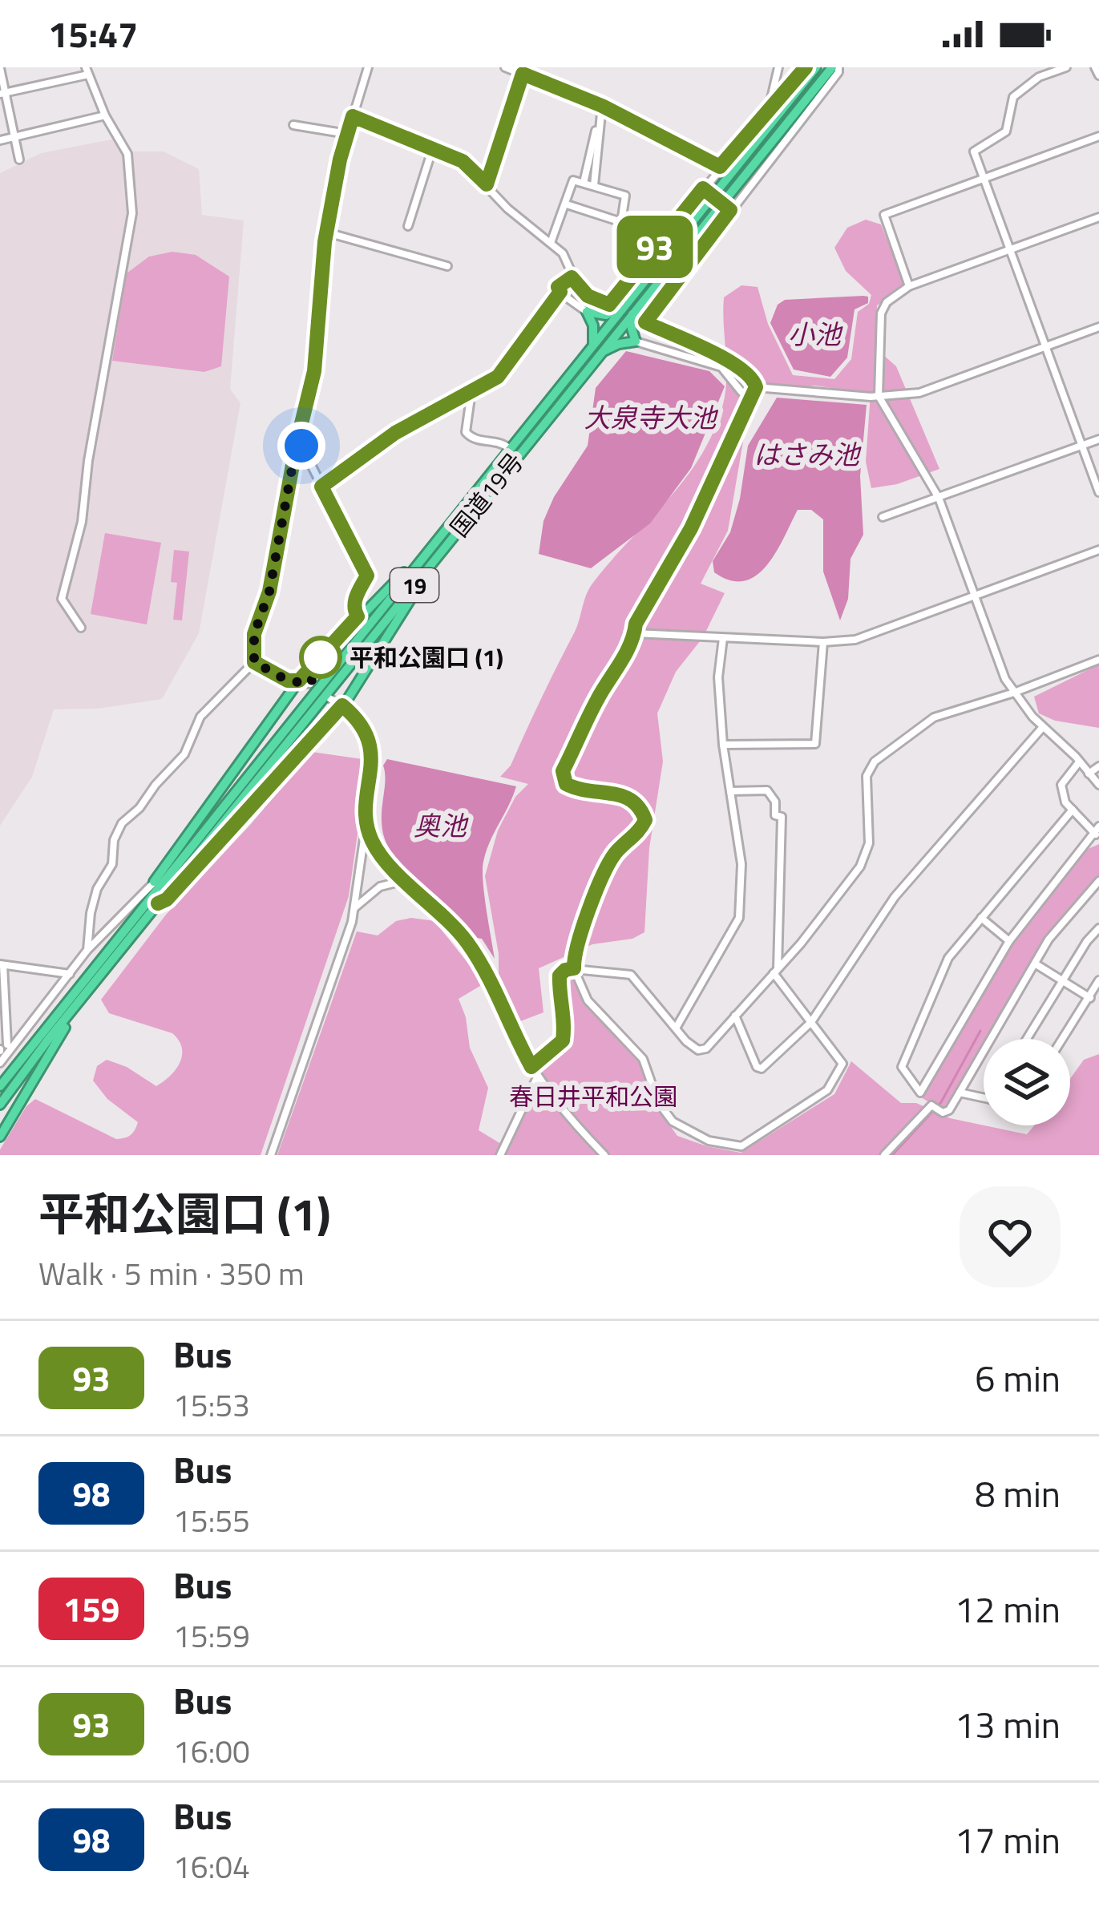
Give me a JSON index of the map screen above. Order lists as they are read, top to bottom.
{
  "streets": {
    "highway": ["国道19号", "19"]
  },
  "water": [
    "小池",
    "大泉寺大池",
    "はさみ池",
    "奥池"
  ],
  "parks": ["春日井平和公園"],
  "places": ["平和公園口 (1)"],
  "lines": ["bus line 93"],
  "page": {
    "status": "15:47",
    "on_map": "93",
    "heading": ["平和公園口 (1)", "Walk · 5 min · 350 m"],
    "list": [
      {
        "mark": "93",
        "name": "Bus",
        "note": "15:53",
        "value": "6 min"
      },
      {
        "mark": "98",
        "name": "Bus",
        "note": "15:55",
        "value": "8 min"
      },
      {
        "mark": "159",
        "name": "Bus",
        "note": "15:59",
        "value": "12 min"
      },
      {
        "mark": "93",
        "name": "Bus",
        "note": "16:00",
        "value": "13 min"
      },
      {
        "mark": "98",
        "name": "Bus",
        "note": "16:04",
        "value": "17 min"
      }
    ]
  }
}
